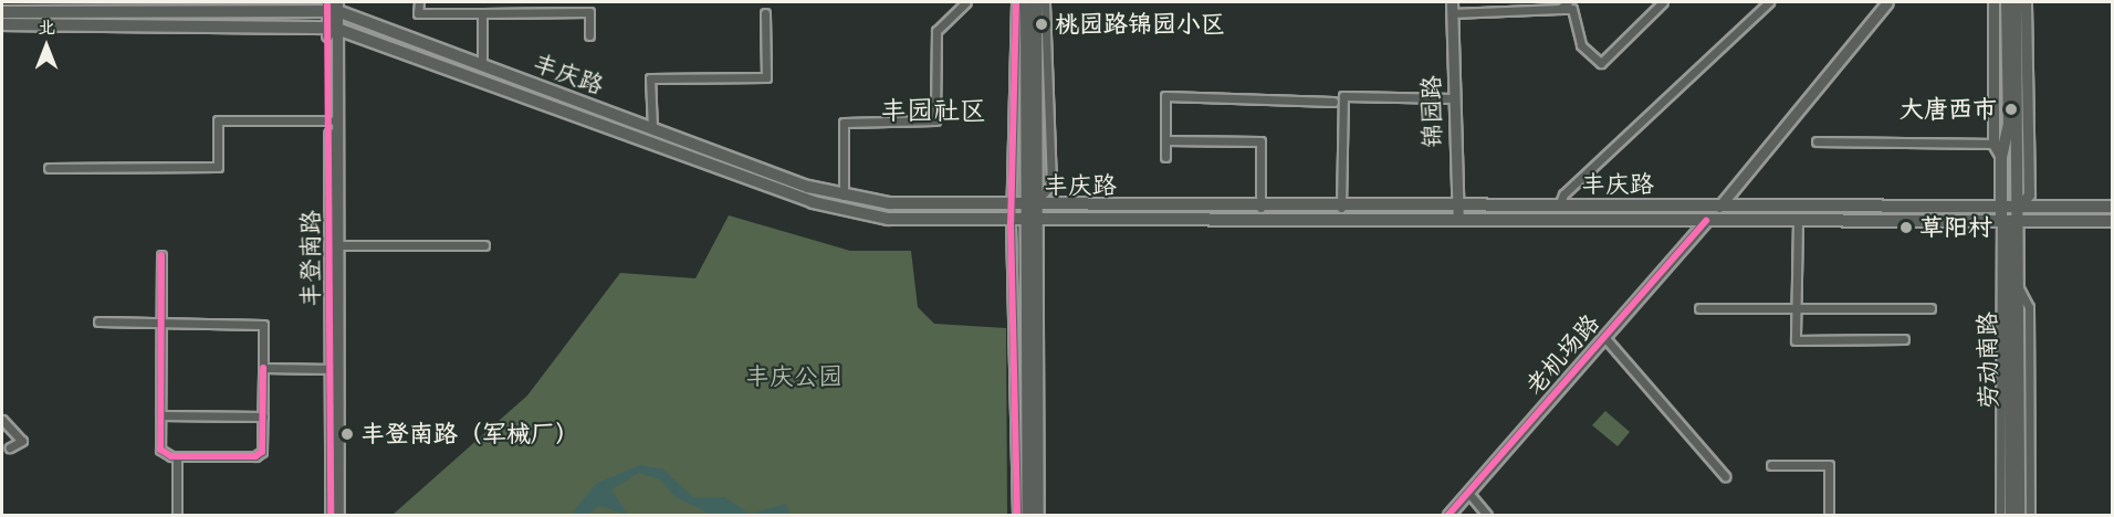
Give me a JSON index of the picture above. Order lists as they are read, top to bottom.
{
  "streets": {
    "main road": ["丰庆路", "劳动南路"],
    "street": ["锦园路", "丰登南路", "老机场路"]
  },
  "crossings": [
    ["丰庆路", "锦园路"],
    ["丰庆路", "丰登南路"],
    ["丰庆路", "老机场路"],
    ["丰庆路", "劳动南路"]
  ],
  "districts": ["丰园社区"],
  "parks": ["丰庆公园"],
  "places": [
    "桃园路锦园小区",
    "大唐西市",
    "草阳村",
    "丰登南路（军械厂）"
  ],
  "north": "top"
}
